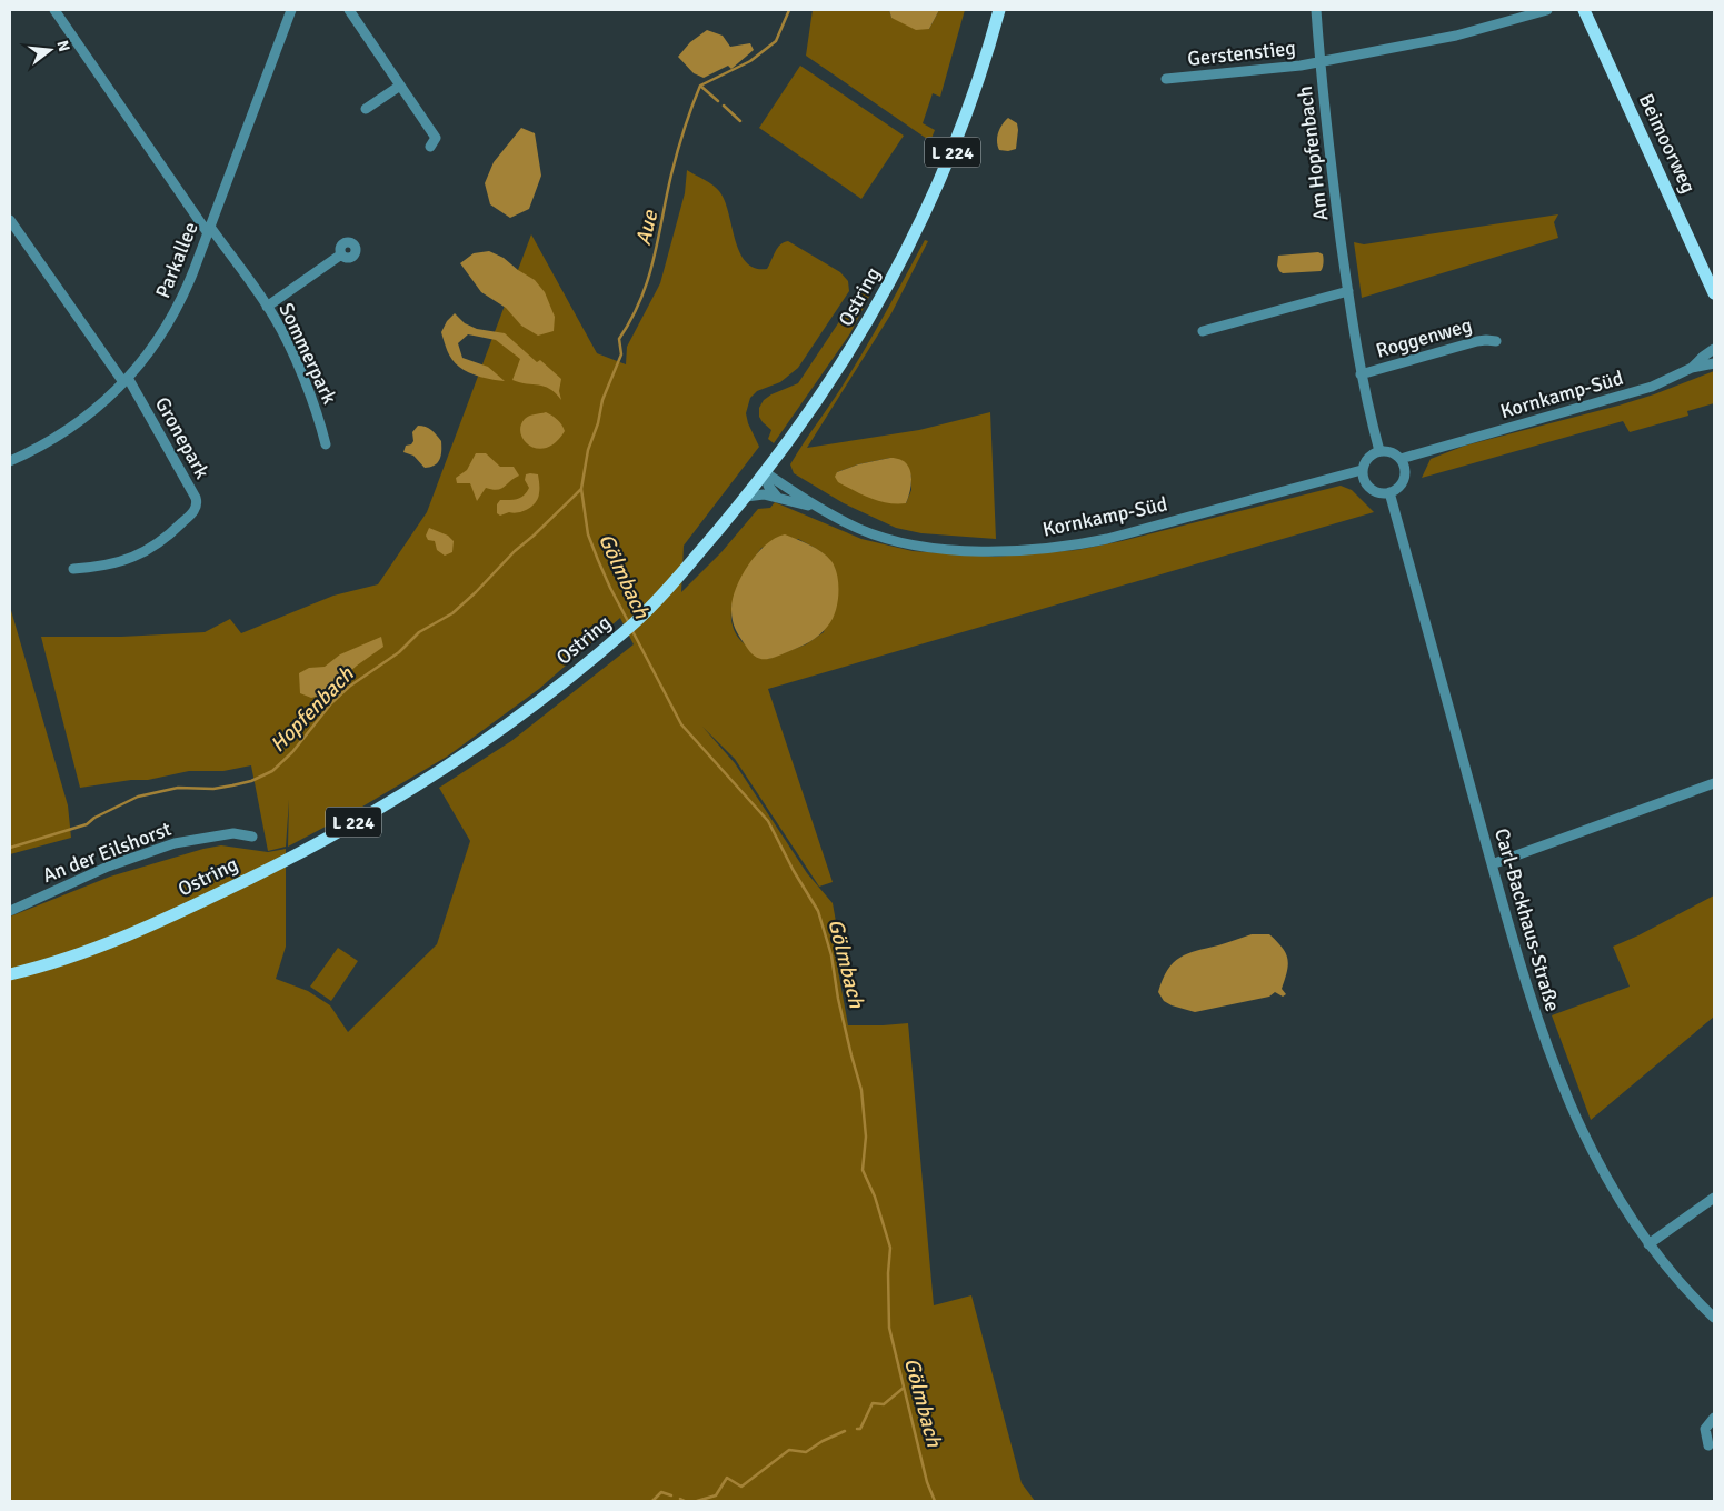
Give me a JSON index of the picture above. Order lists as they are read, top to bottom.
{
  "streets": {
    "main road": ["Beimoorweg", "L 224", "Ostring"],
    "street": [
      "Gerstenstieg",
      "Am Hopfenbach",
      "Parkallee",
      "Roggenweg",
      "Sommerpark",
      "Kornkamp-Süd",
      "Gronepark",
      "An der Eilshorst",
      "Carl-Backhaus-Straße"
    ]
  },
  "crossings": [
    ["Gerstenstieg", "Am Hopfenbach"],
    ["Am Hopfenbach", "Roggenweg"],
    ["Am Hopfenbach", "Kornkamp-Süd"],
    ["Am Hopfenbach", "Carl-Backhaus-Straße"],
    ["Parkallee", "Sommerpark"],
    ["Parkallee", "Gronepark"],
    ["Ostring", "Kornkamp-Süd"],
    ["Kornkamp-Süd", "Carl-Backhaus-Straße"]
  ],
  "water": ["Aue", "Gölmbach", "Hopfenbach"],
  "north": "right"
}
